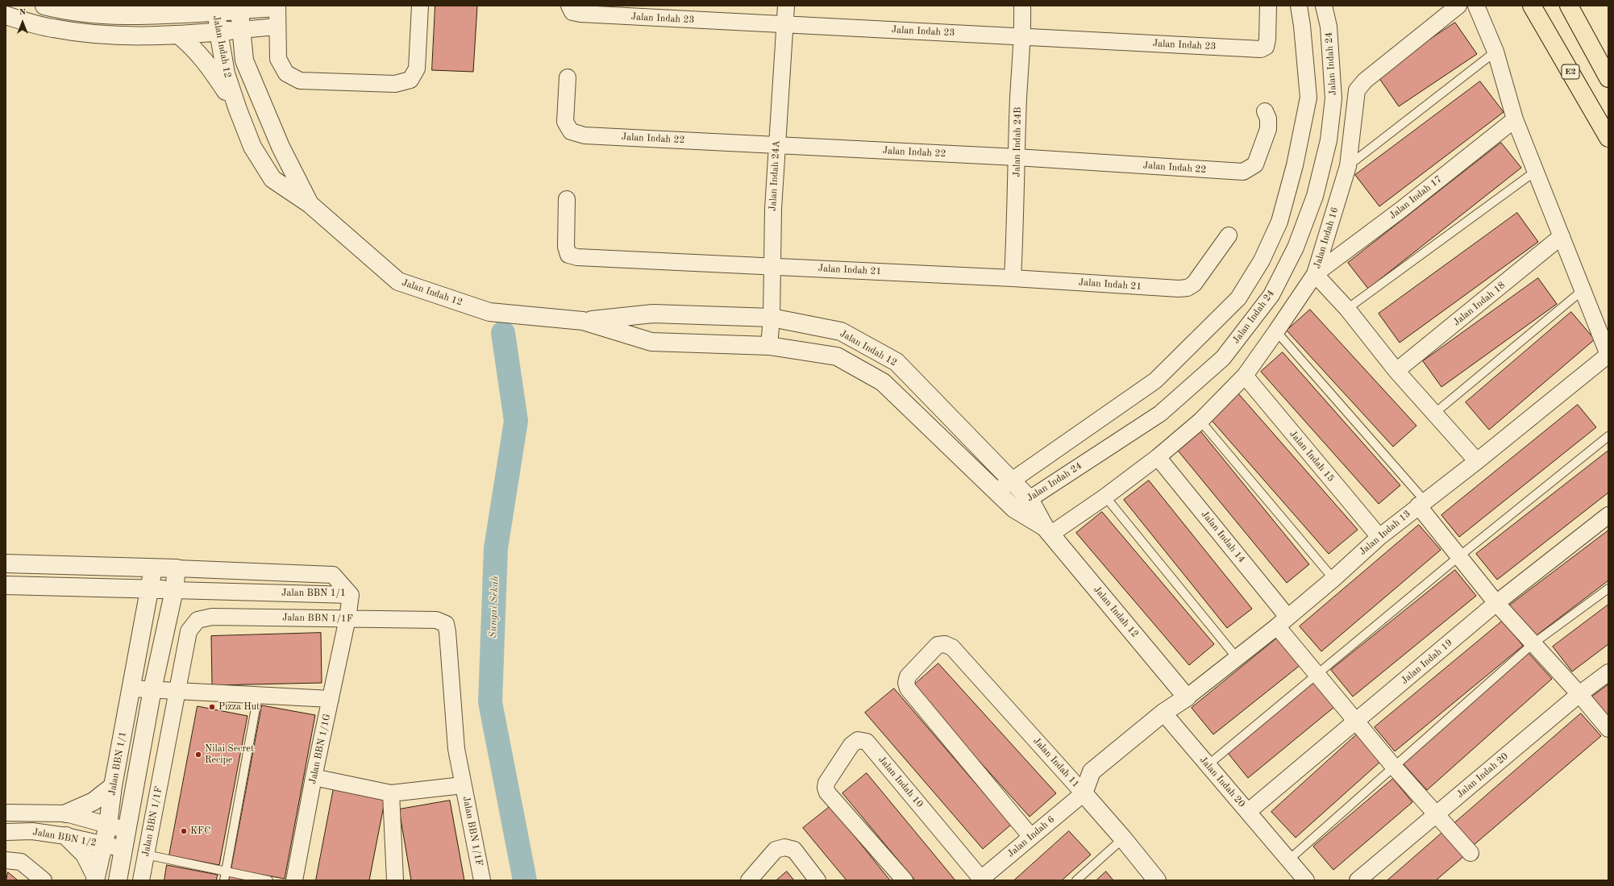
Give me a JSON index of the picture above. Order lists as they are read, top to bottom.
{
  "streets": {
    "highway": ["E2"],
    "street": [
      "Jalan Indah 23",
      "Jalan Indah 12",
      "Jalan Indah 24",
      "Jalan Indah 22",
      "Jalan Indah 24B",
      "Jalan Indah 24A",
      "Jalan Indah 17",
      "Jalan Indah 16",
      "Jalan Indah 21",
      "Jalan Indah 18",
      "Jalan Indah 15",
      "Jalan Indah 13",
      "Jalan Indah 14",
      "Jalan BBN 1/1",
      "Jalan BBN 1/1F",
      "Jalan Indah 19",
      "Jalan BBN 1/1G",
      "Jalan Indah 11",
      "Jalan Indah 20",
      "Jalan Indah 10",
      "Jalan Indah 6",
      "Jalan BBN 1/2"
    ]
  },
  "crossings": [
    ["Jalan Indah 23", "Jalan Indah 24B"],
    ["Jalan Indah 23", "Jalan Indah 24A"],
    ["Jalan Indah 12", "Jalan Indah 24"],
    ["Jalan Indah 12", "Jalan Indah 24A"],
    ["Jalan Indah 12", "Jalan Indah 13"],
    ["Jalan Indah 22", "Jalan Indah 24B"],
    ["Jalan Indah 22", "Jalan Indah 24A"],
    ["Jalan Indah 24B", "Jalan Indah 21"],
    ["Jalan Indah 24A", "Jalan Indah 21"],
    ["Jalan Indah 17", "Jalan Indah 16"],
    ["Jalan Indah 16", "Jalan Indah 18"],
    ["Jalan Indah 16", "Jalan Indah 13"],
    ["Jalan Indah 15", "Jalan Indah 13"],
    ["Jalan Indah 13", "Jalan Indah 14"],
    ["Jalan Indah 13", "Jalan Indah 11"],
    ["Jalan Indah 13", "Jalan Indah 20"],
    ["Jalan Indah 13", "Jalan Indah 6"],
    ["Jalan Indah 14", "Jalan Indah 19"],
    ["Jalan Indah 14", "Jalan Indah 20"],
    ["Jalan BBN 1/1", "Jalan BBN 1/1G"],
    ["Jalan BBN 1/1", "Jalan BBN 1/2"],
    ["Jalan BBN 1/1F", "Jalan BBN 1/1G"],
    ["Jalan Indah 19", "Jalan Indah 20"],
    ["Jalan Indah 11", "Jalan Indah 6"],
    ["Jalan Indah 10", "Jalan Indah 6"]
  ],
  "water": ["Sungai Sekah"],
  "places": ["Pizza Hut", "Nilai Secret Recipe", "KFC"],
  "north": "top"
}
